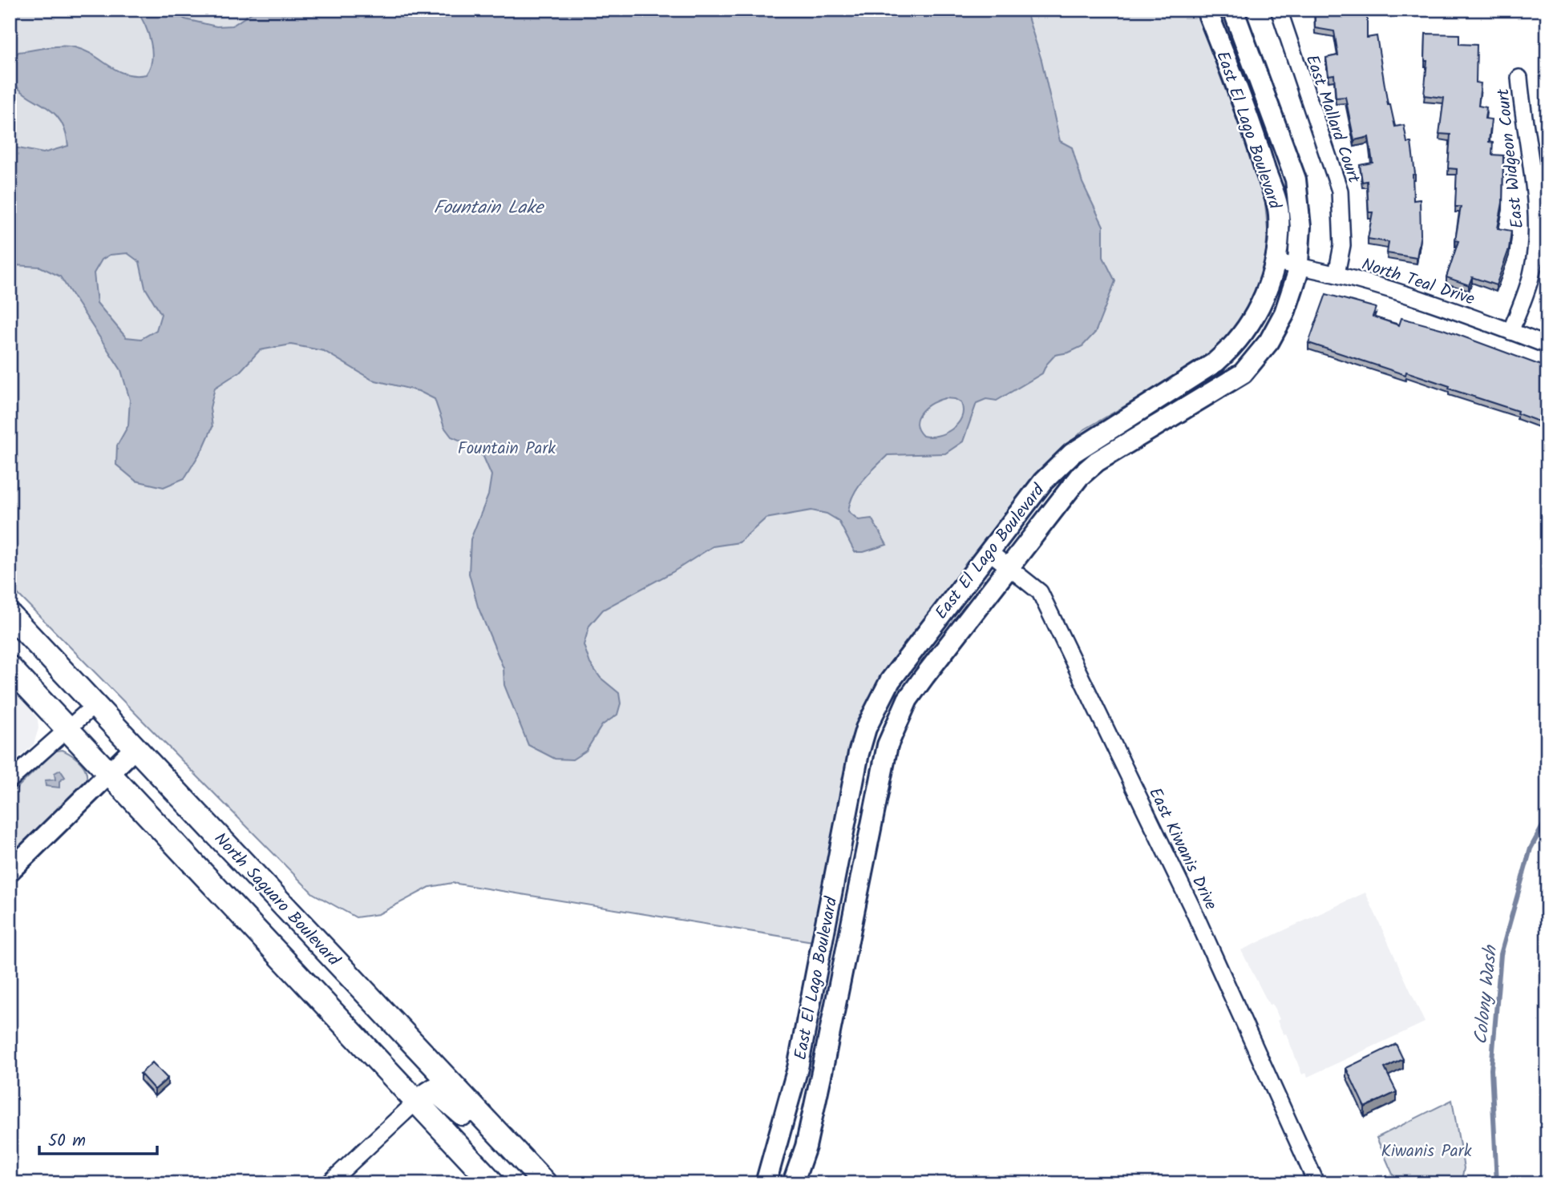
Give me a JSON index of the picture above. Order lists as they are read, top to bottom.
{
  "streets": {
    "main road": ["North Saguaro Boulevard"],
    "street": [
      "East Mallard Court",
      "East El Lago Boulevard",
      "East Widgeon Court",
      "North Teal Drive",
      "East Kiwanis Drive"
    ]
  },
  "crossings": [
    ["East Mallard Court", "North Teal Drive"],
    ["East El Lago Boulevard", "North Teal Drive"],
    ["East El Lago Boulevard", "East Kiwanis Drive"],
    ["East Widgeon Court", "North Teal Drive"]
  ],
  "water": ["Fountain Lake", "Colony Wash"],
  "parks": ["Fountain Park", "Kiwanis Park"],
  "scale_bar": "50 m"
}
